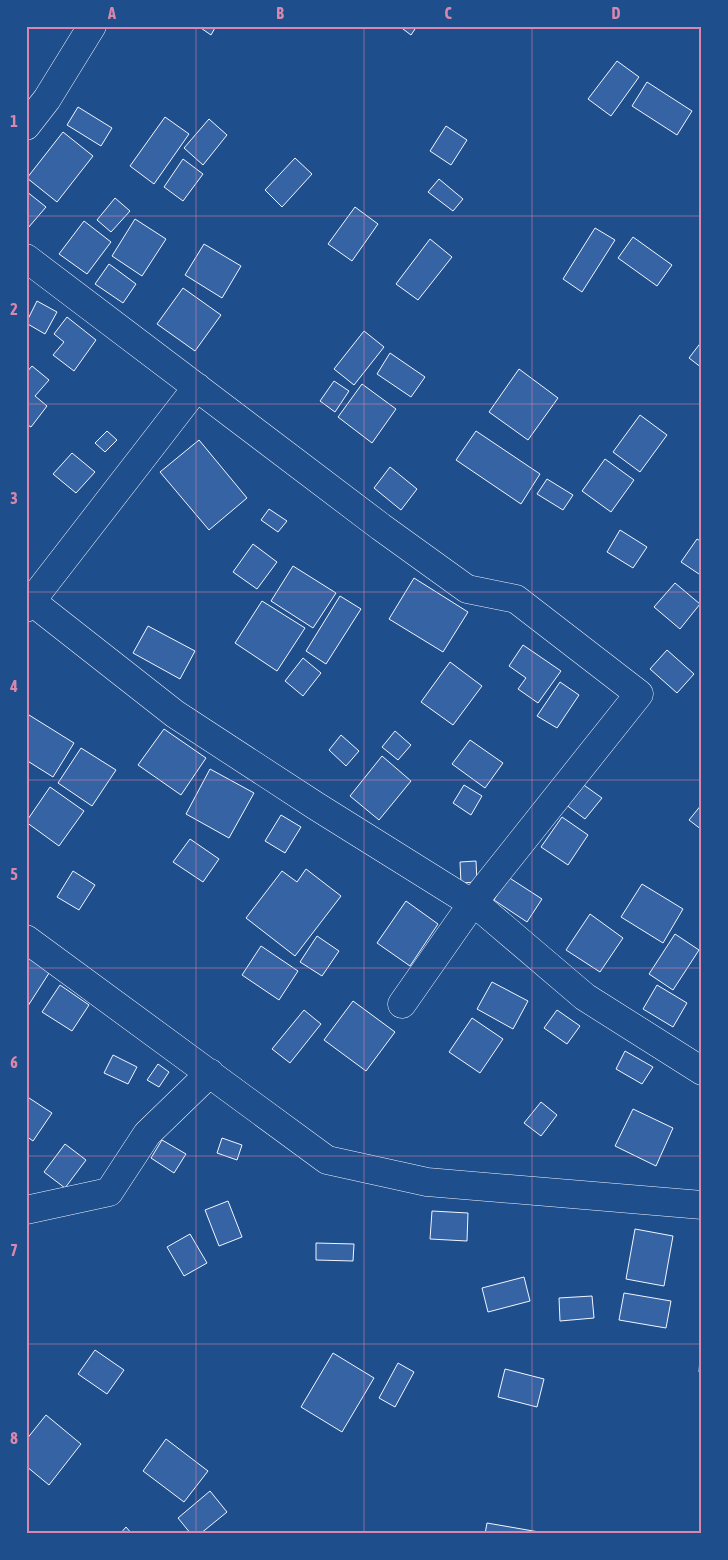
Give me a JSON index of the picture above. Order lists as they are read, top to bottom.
{
  "grid": {
    "columns": [
      "A",
      "B",
      "C",
      "D"
    ],
    "rows": [
      "1",
      "2",
      "3",
      "4",
      "5",
      "6",
      "7",
      "8"
    ]
  }
}
